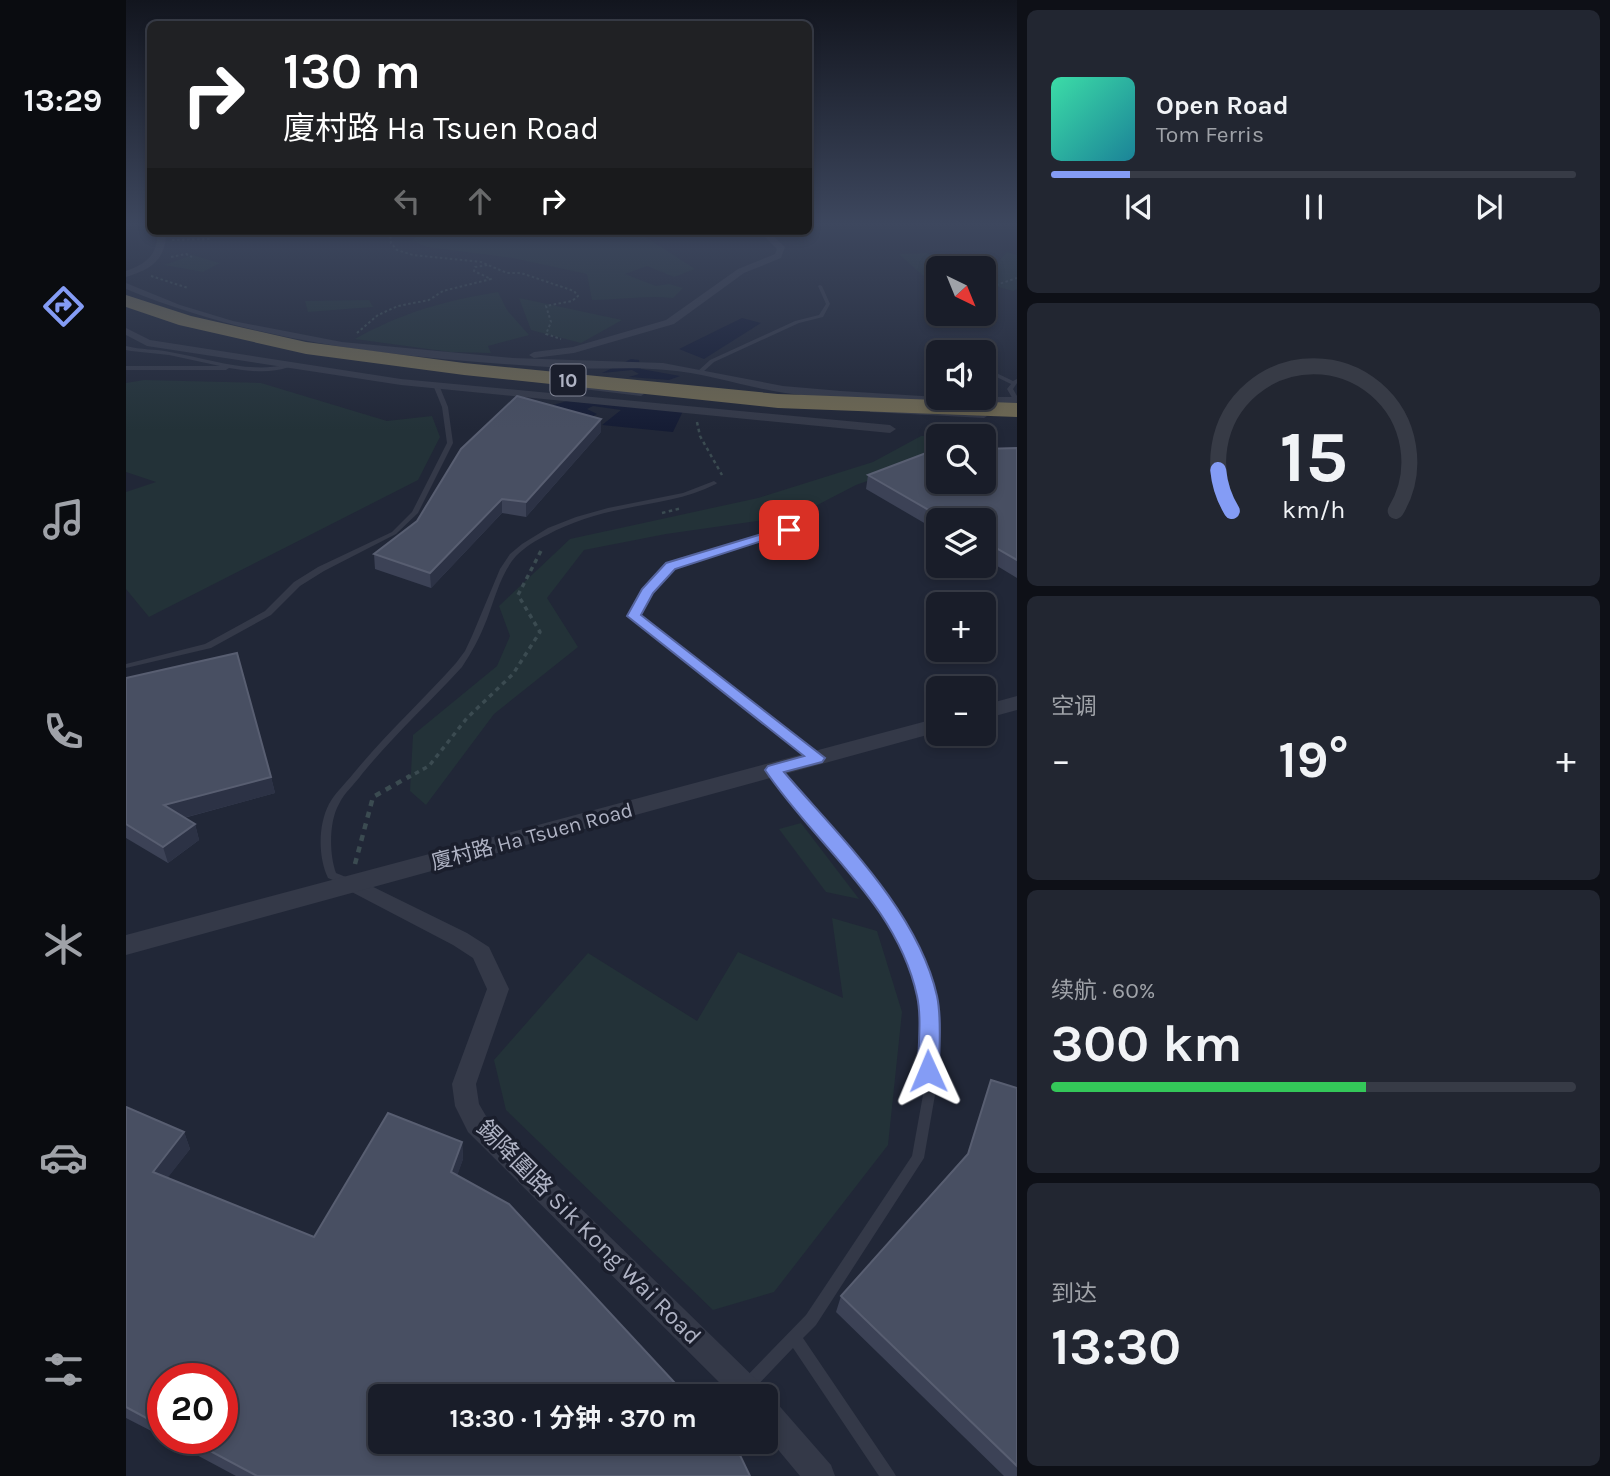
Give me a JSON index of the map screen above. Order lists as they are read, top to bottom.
{
  "streets": {
    "highway": ["10"],
    "street": ["廈村路 Ha Tsuen Road", "錫降圍路 Sik Kong Wai Road"]
  },
  "crossings": [
    ["廈村路 Ha Tsuen Road", "錫降圍路 Sik Kong Wai Road"]
  ],
  "north": "bottom right",
  "page": {
    "tabs": "13:29",
    "turn": ["130 m", "廈村路 Ha Tsuen Road"],
    "song": ["Open Road", "Tom Ferris"],
    "map_buttons": ["+", "−"],
    "tile": [
      "空调",
      ["续航 · 60%", "300 km"],
      ["到达", "13:30"]
    ],
    "heat": ["−", "19°", "+"],
    "limit": "20",
    "trip": "13:30 · 1 分钟 · 370 m",
    "gauge": ["15", "km/h"]
  }
}
